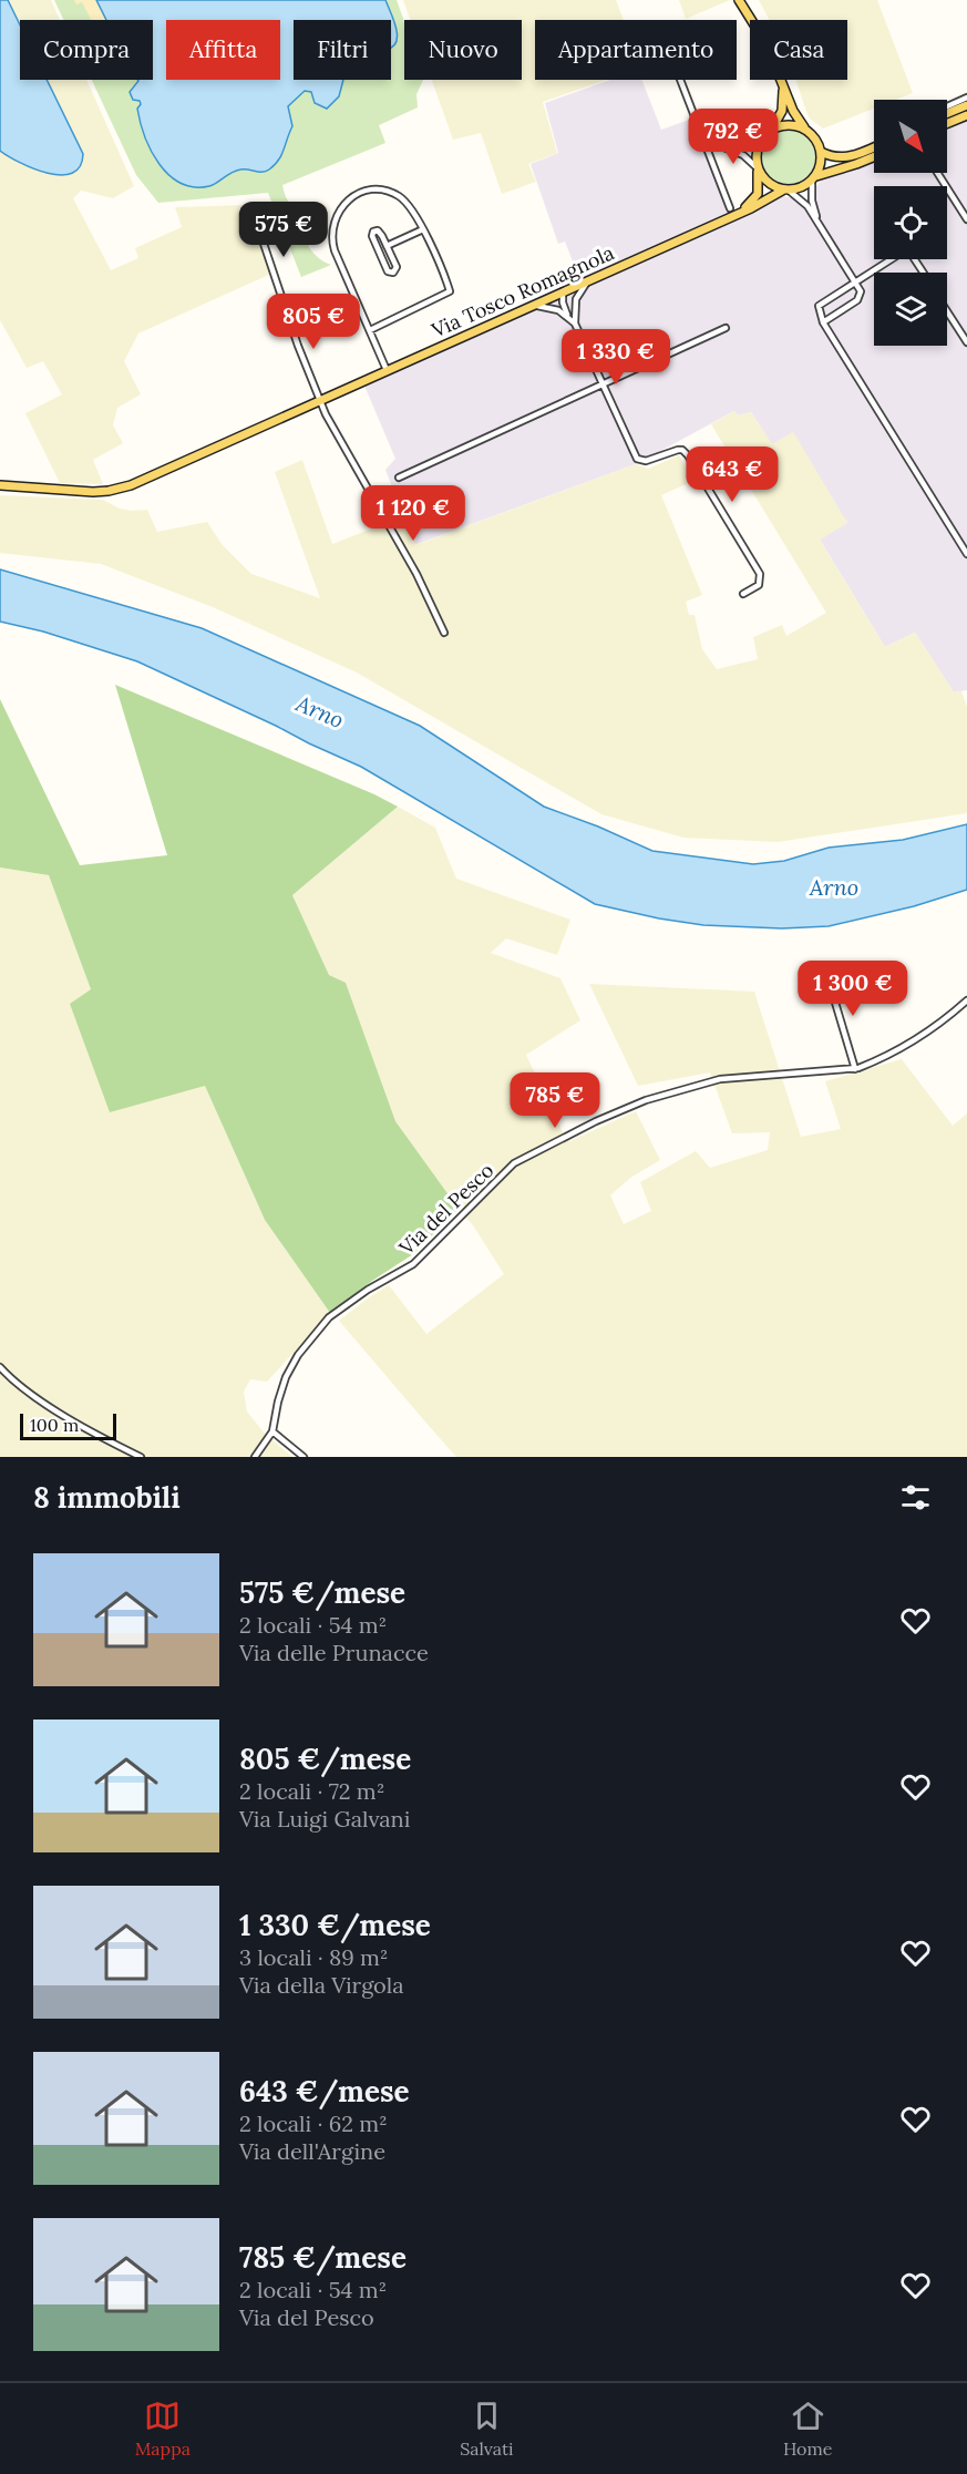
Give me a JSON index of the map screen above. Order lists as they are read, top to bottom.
{
  "streets": {
    "main road": ["Via Tosco Romagnola"],
    "street": ["Via del Pesco"]
  },
  "water": ["Arno"],
  "scale_bar": "100 m",
  "north": "bottom right",
  "page": {
    "chip": [
      "Compra",
      "Affitta",
      "Filtri",
      "Nuovo",
      "Appartamento",
      "Casa"
    ],
    "price": [
      "792 €",
      "575 €",
      "805 €",
      "1 330 €",
      "643 €",
      "1 120 €",
      "1 300 €",
      "785 €"
    ],
    "scale": "100 m",
    "heading": "8 immobili",
    "list": [
      {
        "name": "575 €/mese",
        "note": "2 locali · 54 m² · Via delle Prunacce"
      },
      {
        "name": "805 €/mese",
        "note": "2 locali · 72 m² · Via Luigi Galvani"
      },
      {
        "name": "1 330 €/mese",
        "note": "3 locali · 89 m² · Via della Virgola"
      },
      {
        "name": "643 €/mese",
        "note": "2 locali · 62 m² · Via dell'Argine"
      },
      {
        "name": "785 €/mese",
        "note": "2 locali · 54 m² · Via del Pesco"
      }
    ],
    "tabs": ["Mappa", "Salvati", "Home"]
  }
}
